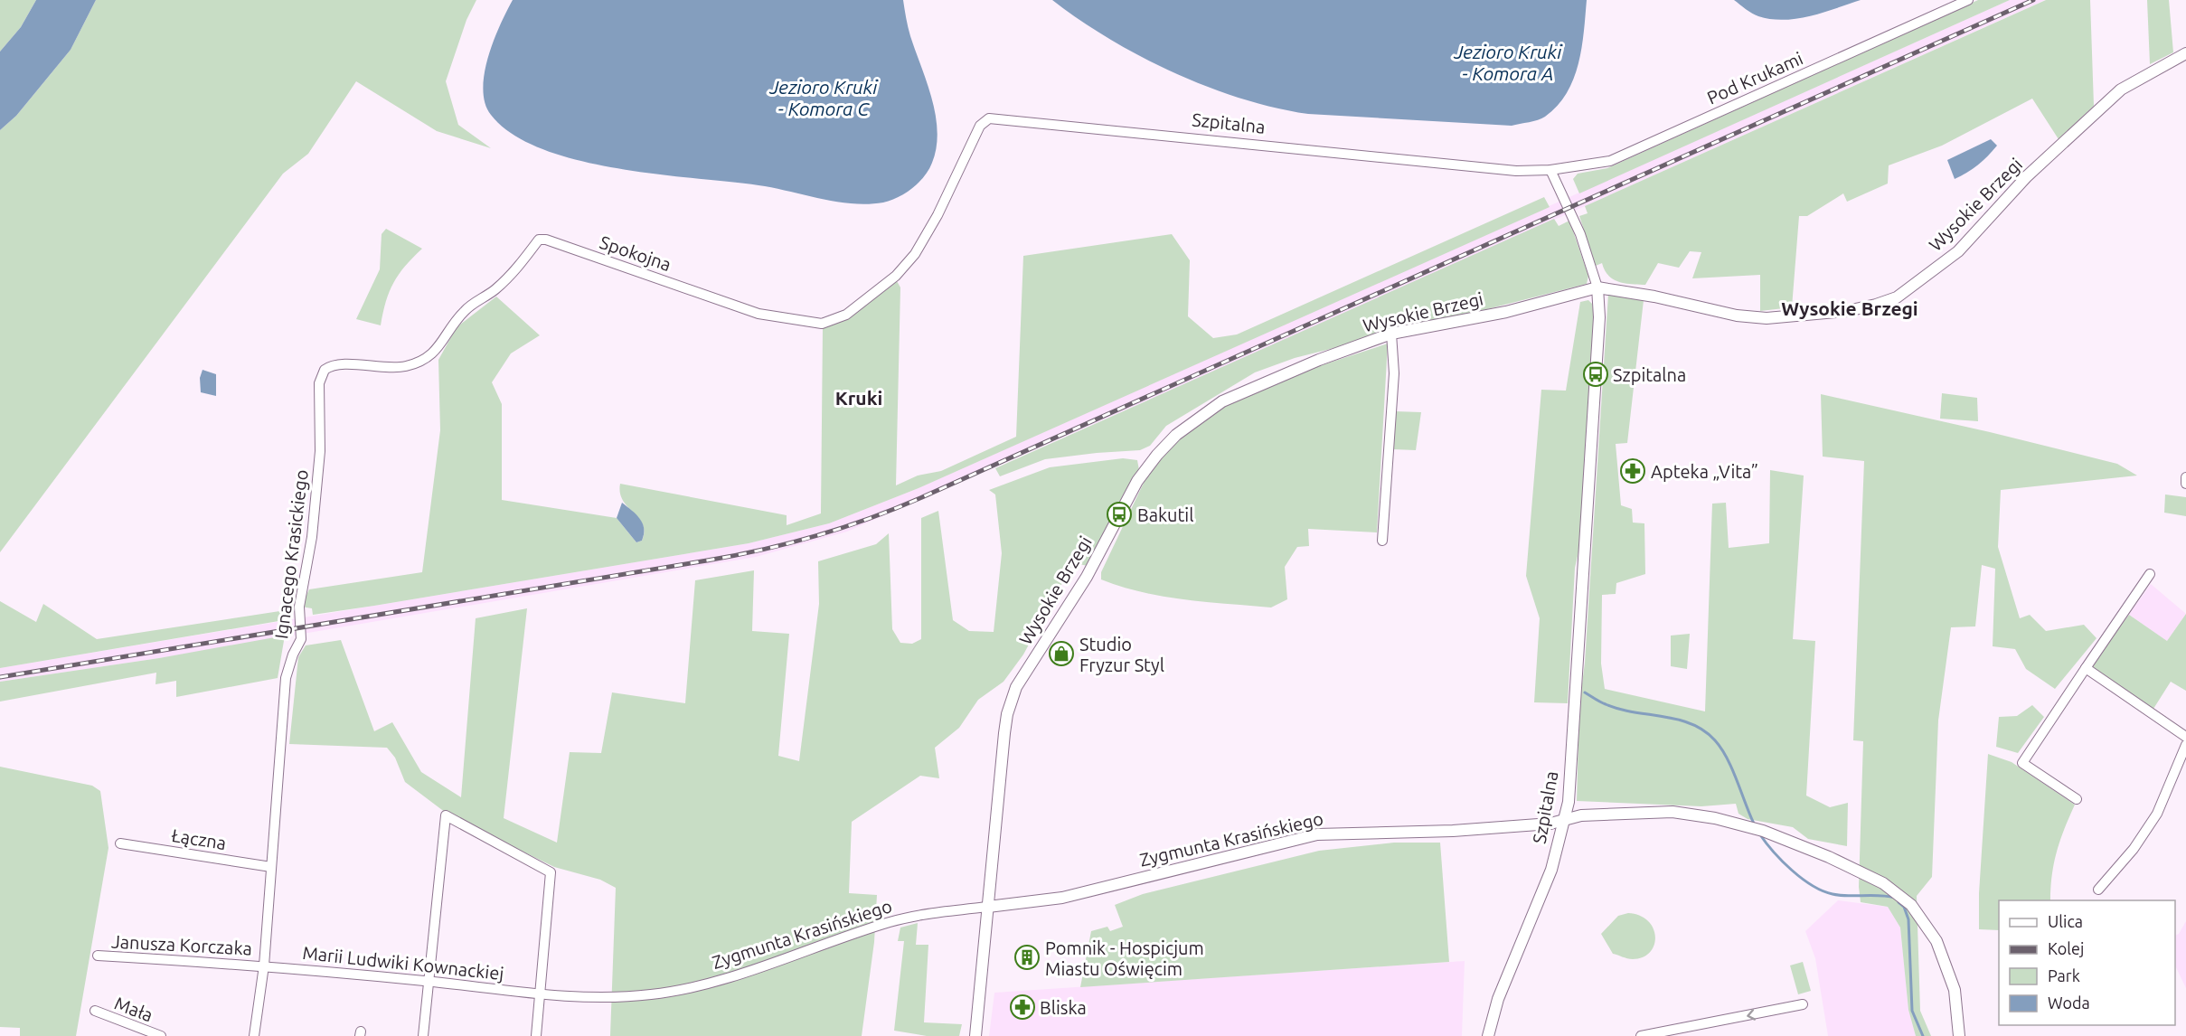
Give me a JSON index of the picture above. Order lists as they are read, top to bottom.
{
  "streets": {
    "street": [
      "Pod Krukami",
      "Szpitalna",
      "Wysokie Brzegi",
      "Spokojna",
      "Ignacego Krasickiego",
      "Łączna",
      "Zygmunta Krasińskiego",
      "Janusza Korczaka",
      "Marii Ludwiki Kownackiej",
      "Mała"
    ]
  },
  "crossings": [
    ["Pod Krukami", "Szpitalna"],
    ["Szpitalna", "Wysokie Brzegi"],
    ["Szpitalna", "Spokojna"],
    ["Szpitalna", "Zygmunta Krasińskiego"],
    ["Wysokie Brzegi", "Zygmunta Krasińskiego"],
    ["Spokojna", "Ignacego Krasickiego"],
    ["Ignacego Krasickiego", "Łączna"],
    ["Ignacego Krasickiego", "Janusza Korczaka"],
    ["Ignacego Krasickiego", "Marii Ludwiki Kownackiej"],
    ["Zygmunta Krasińskiego", "Marii Ludwiki Kownackiej"],
    ["Janusza Korczaka", "Marii Ludwiki Kownackiej"]
  ],
  "districts": ["Wysokie Brzegi", "Kruki"],
  "water": ["Jezioro Kruki - Komora A", "Jezioro Kruki - Komora C"],
  "places": {
    "bus stop": ["Szpitalna", "Bakutil"],
    "pharmacy": ["Apteka „Vita”", "Bliska"],
    "shop": ["Studio Fryzur Styl"],
    "building": ["Pomnik - Hospicjum Miastu Oświęcim"]
  },
  "legend": [
    "Ulica",
    "Kolej",
    "Park",
    "Woda"
  ]
}
